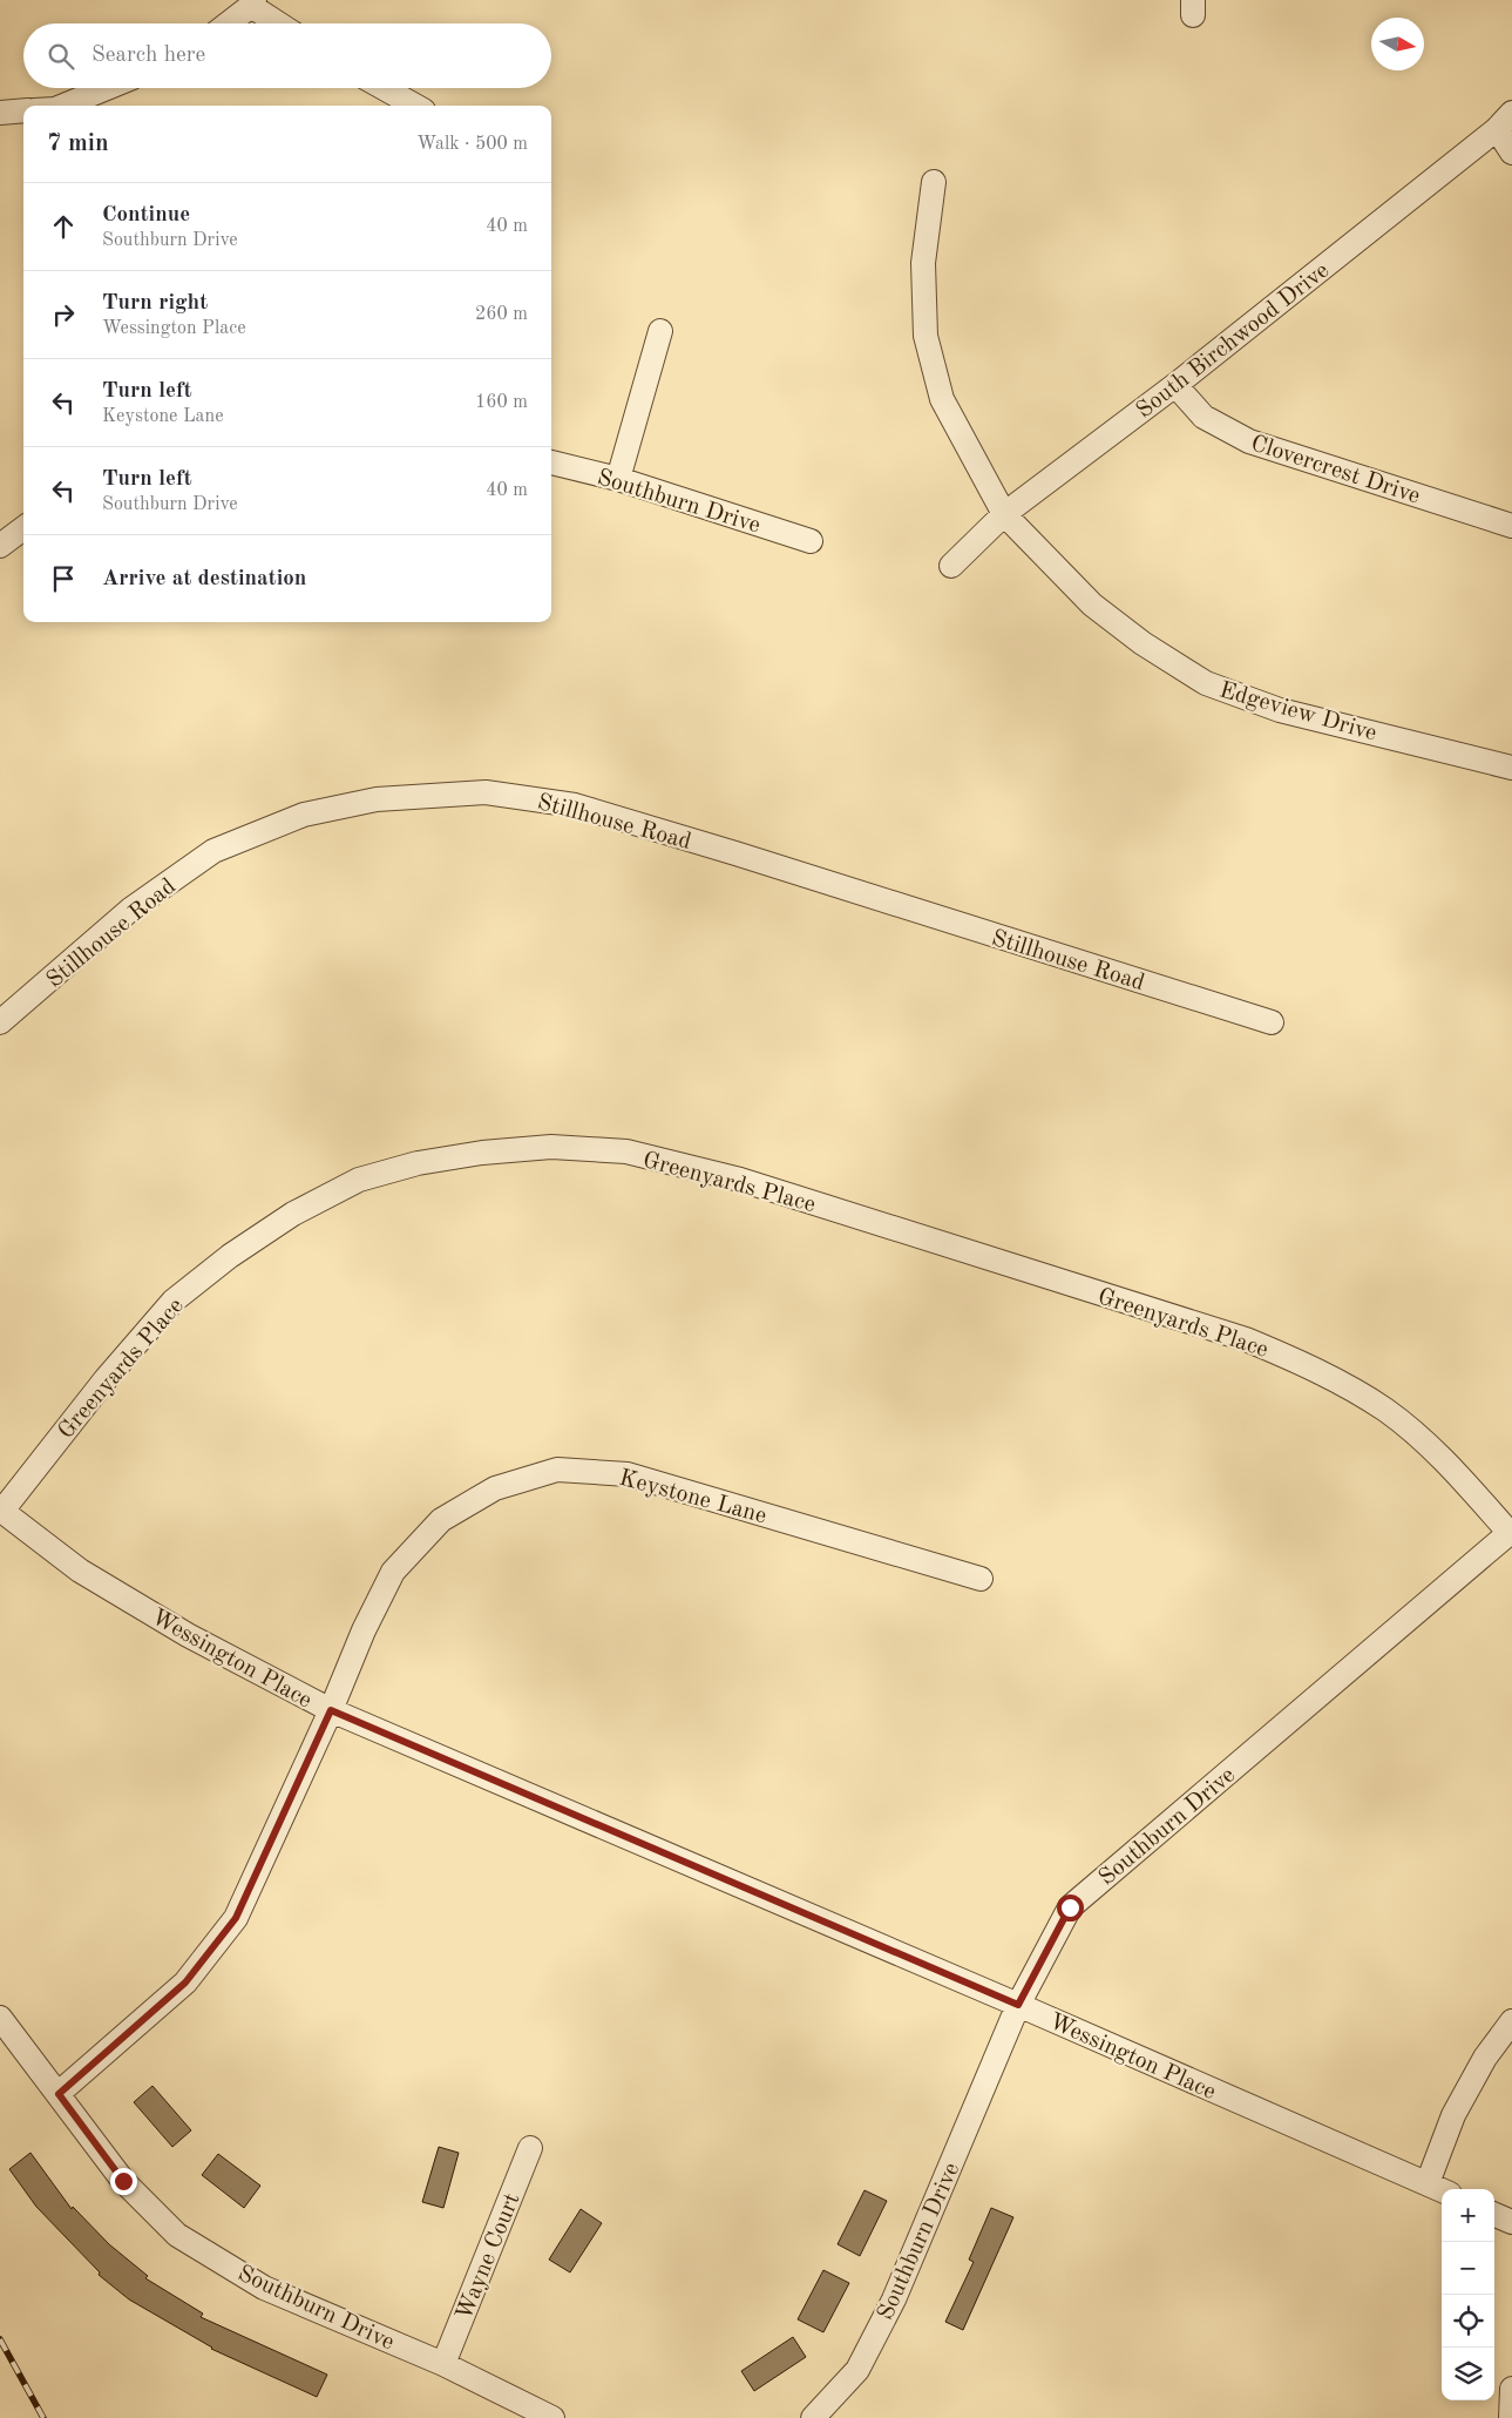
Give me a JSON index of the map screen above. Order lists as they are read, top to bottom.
{
  "streets": {
    "street": [
      "South Birchwood Drive",
      "Clovercrest Drive",
      "Southburn Drive",
      "Edgeview Drive",
      "Stillhouse Road",
      "Greenyards Place",
      "Keystone Lane",
      "Wessington Place",
      "Wayne Court"
    ]
  },
  "crossings": [
    ["South Birchwood Drive", "Clovercrest Drive"],
    ["South Birchwood Drive", "Edgeview Drive"],
    ["Southburn Drive", "Greenyards Place"],
    ["Southburn Drive", "Keystone Lane"],
    ["Southburn Drive", "Wessington Place"],
    ["Southburn Drive", "Wayne Court"],
    ["Greenyards Place", "Wessington Place"],
    ["Keystone Lane", "Wessington Place"]
  ],
  "north": "right",
  "page": {
    "search": "Search here",
    "heading": ["7 min", "Walk · 500 m"],
    "list": [
      ["Continue", "Southburn Drive", "40 m"],
      ["Turn right", "Wessington Place", "260 m"],
      ["Turn left", "Keystone Lane", "160 m"],
      ["Turn left", "Southburn Drive", "40 m"],
      "Arrive at destination"
    ],
    "map_buttons": ["+", "−"]
  }
}
